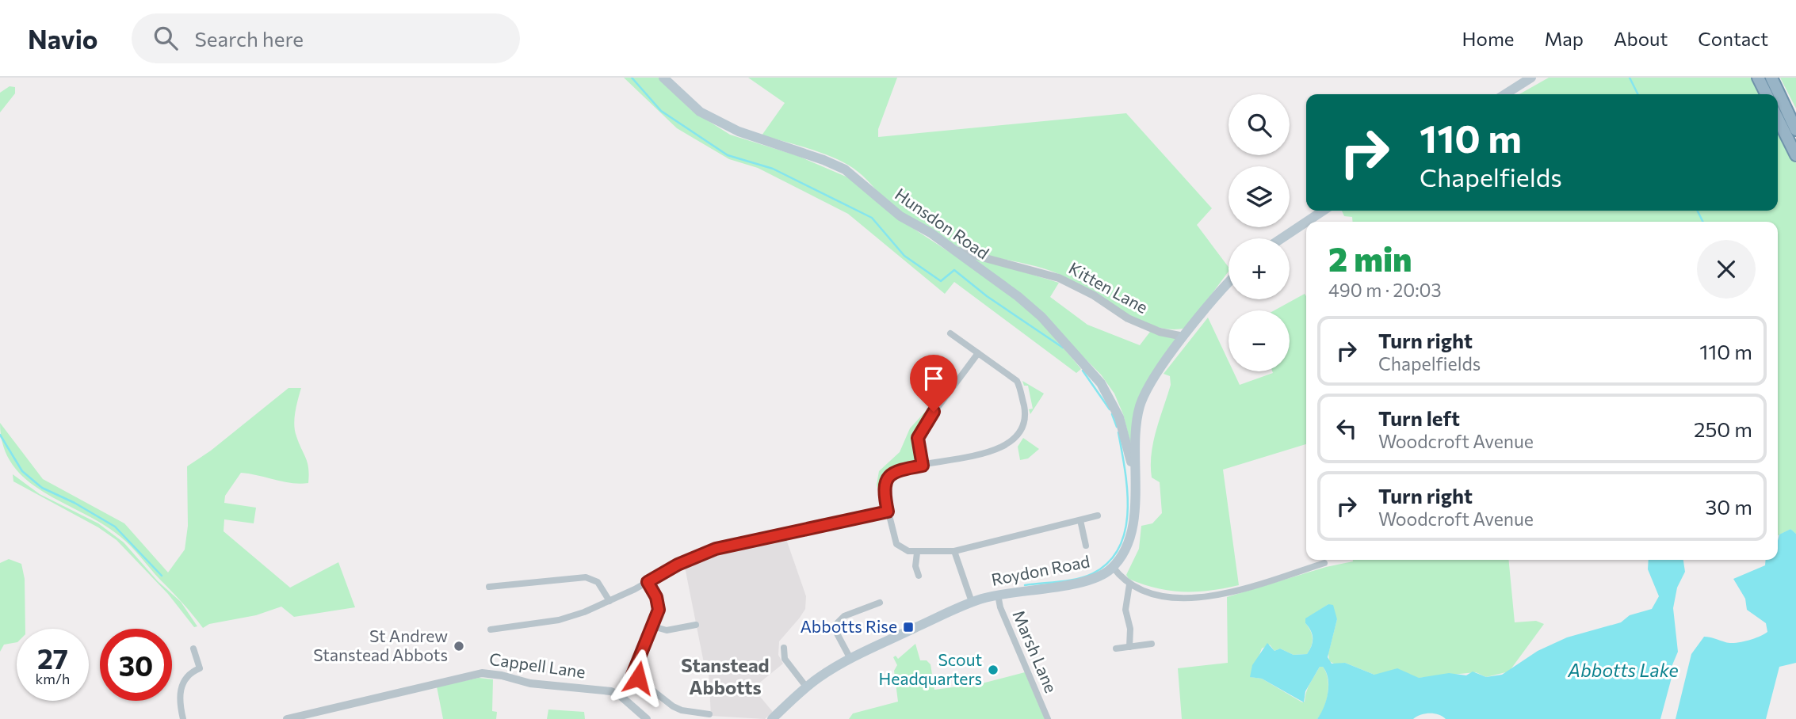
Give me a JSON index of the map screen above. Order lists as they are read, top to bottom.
{
  "streets": {
    "main road": ["Hunsdon Road", "Roydon Road"],
    "street": ["Kitten Lane", "Marsh Lane", "Cappell Lane"]
  },
  "crossings": [
    ["Hunsdon Road", "Kitten Lane"],
    ["Hunsdon Road", "Roydon Road"],
    ["Kitten Lane", "Roydon Road"],
    ["Roydon Road", "Marsh Lane"]
  ],
  "districts": ["Stanstead Abbotts"],
  "water": ["Abbotts Lake"],
  "places": {
    "transit": ["Abbotts Rise"],
    "other": ["St Andrew Stanstead Abbots", "Scout Headquarters"]
  },
  "page": {
    "header": "Navio",
    "search": "Search here",
    "nav": [
      "Home",
      "Map",
      "About",
      "Contact"
    ],
    "map_buttons": ["+", "−"],
    "turn": ["110 m", "Chapelfields"],
    "heading": ["2 min", "490 m · 20:03"],
    "list": [
      {
        "name": "Turn right",
        "note": "Chapelfields",
        "value": "110 m"
      },
      {
        "name": "Turn left",
        "note": "Woodcroft Avenue",
        "value": "250 m"
      },
      {
        "name": "Turn right",
        "note": "Woodcroft Avenue",
        "value": "30 m"
      }
    ],
    "speed": "27 km/h",
    "limit": "30"
  }
}
